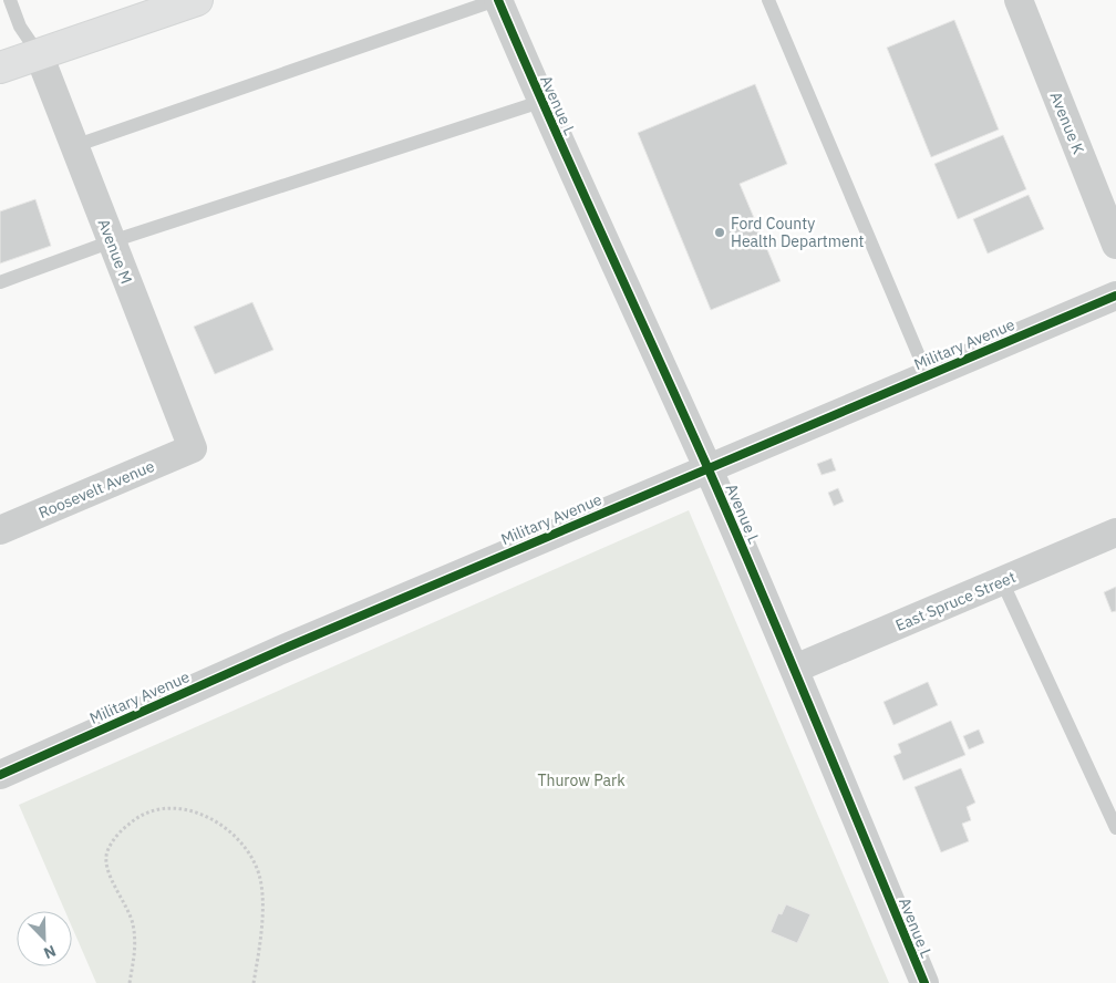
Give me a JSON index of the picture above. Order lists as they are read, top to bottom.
{
  "streets": {
    "street": [
      "Avenue L",
      "Avenue K",
      "Avenue M",
      "Military Avenue",
      "Roosevelt Avenue",
      "East Spruce Street"
    ]
  },
  "crossings": [
    ["Avenue L", "Military Avenue"],
    ["Avenue L", "East Spruce Street"],
    ["Avenue M", "Roosevelt Avenue"]
  ],
  "parks": ["Thurow Park"],
  "places": ["Ford County Health Department"],
  "north": "bottom right"
}
